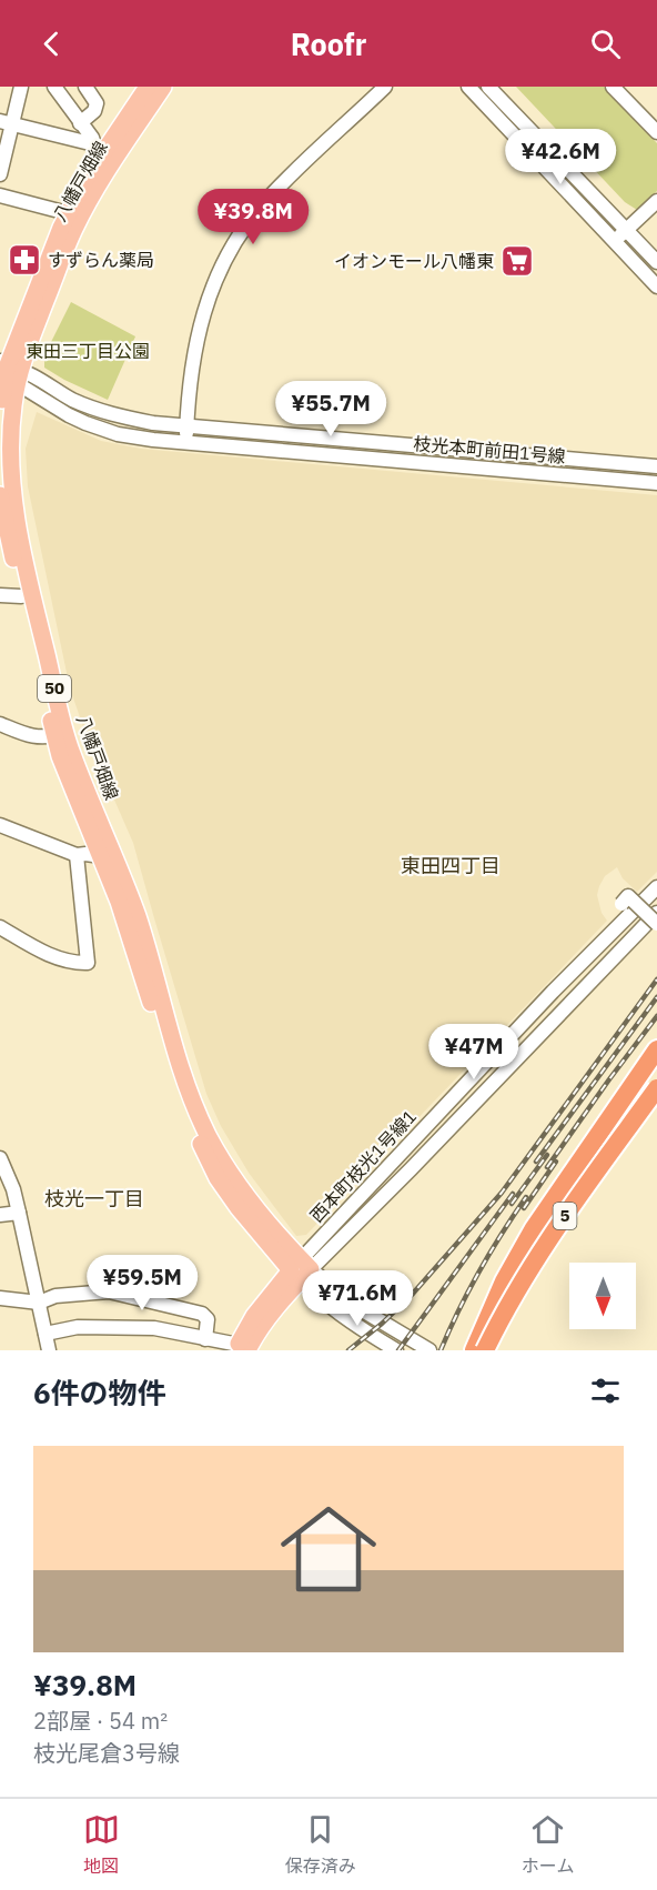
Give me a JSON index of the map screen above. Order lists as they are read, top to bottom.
{
  "streets": {
    "highway": ["5"],
    "main road": ["八幡戸畑線", "50"],
    "street": ["枝光本町前田1号線", "西本町枝光1号線1"]
  },
  "crossings": [
    ["八幡戸畑線", "枝光本町前田1号線"],
    ["八幡戸畑線", "西本町枝光1号線1"]
  ],
  "districts": ["東田四丁目", "枝光一丁目"],
  "parks": ["東田三丁目公園"],
  "places": {
    "pharmacy": ["すずらん薬局"],
    "supermarket": ["イオンモール八幡東"]
  },
  "north": "bottom",
  "page": {
    "header": "Roofr",
    "price": [
      "¥42.6M",
      "¥39.8M",
      "¥55.7M",
      "¥47M",
      "¥59.5M",
      "¥71.6M"
    ],
    "heading": "6件の物件",
    "list": [
      {
        "name": "¥39.8M",
        "note": "2部屋 · 54 m² · 枝光尾倉3号線"
      }
    ],
    "tabs": ["地図", "保存済み", "ホーム"]
  }
}
